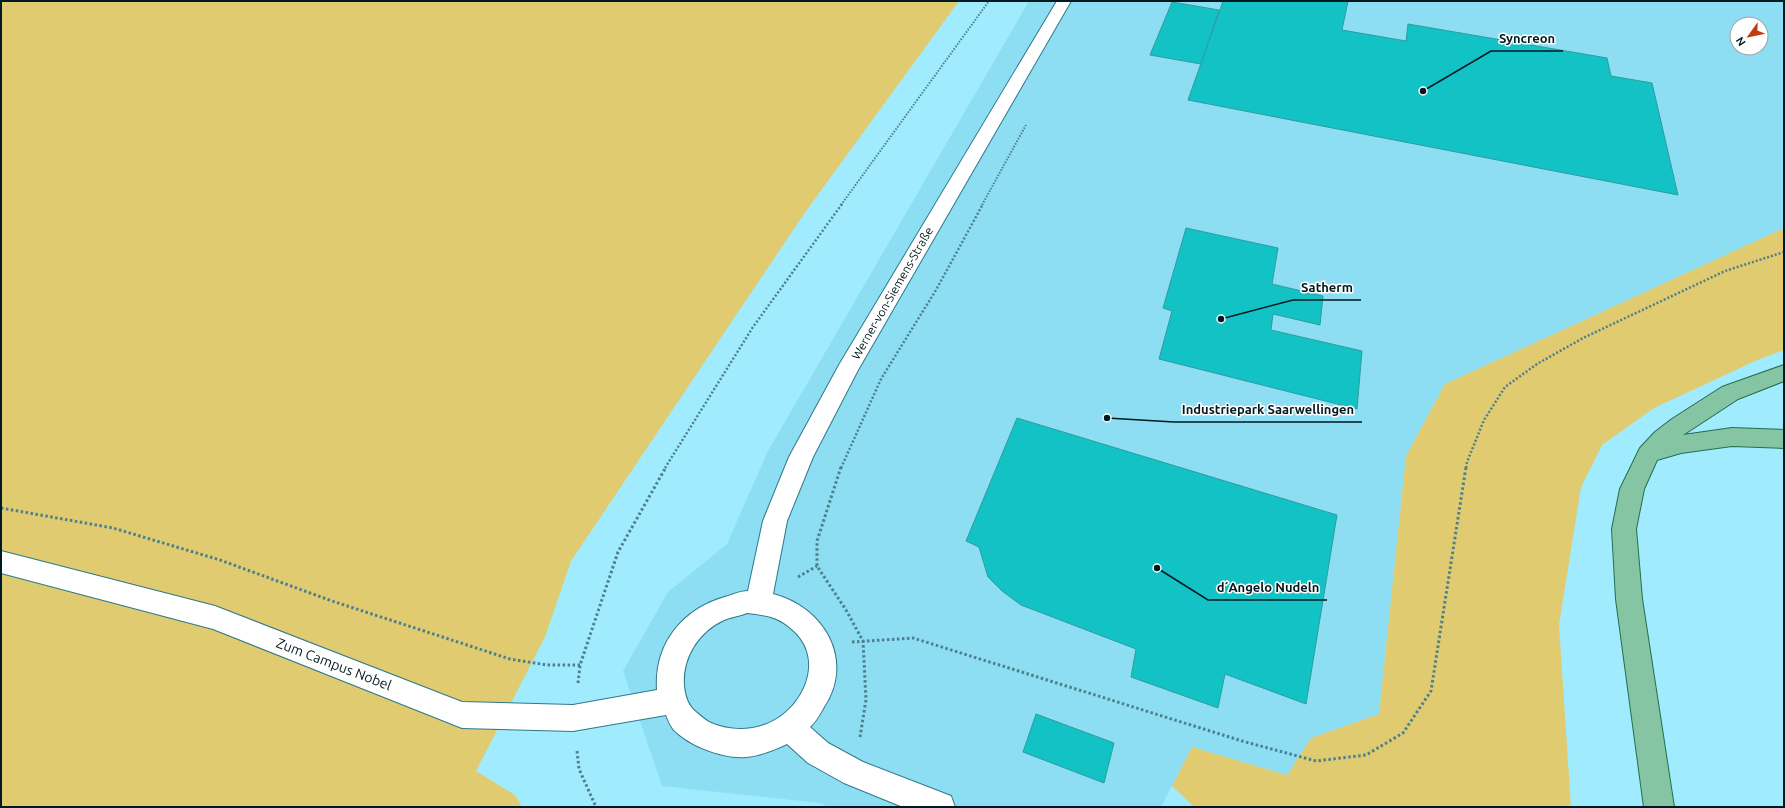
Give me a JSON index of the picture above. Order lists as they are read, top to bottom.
{
  "streets": {
    "street": ["Werner-von-Siemens-Straße", "Zum Campus Nobel"]
  },
  "places": [
    "Syncreon",
    "Satherm",
    "Industriepark Saarwellingen",
    "d´Angelo Nudeln"
  ],
  "north": "bottom left"
}
